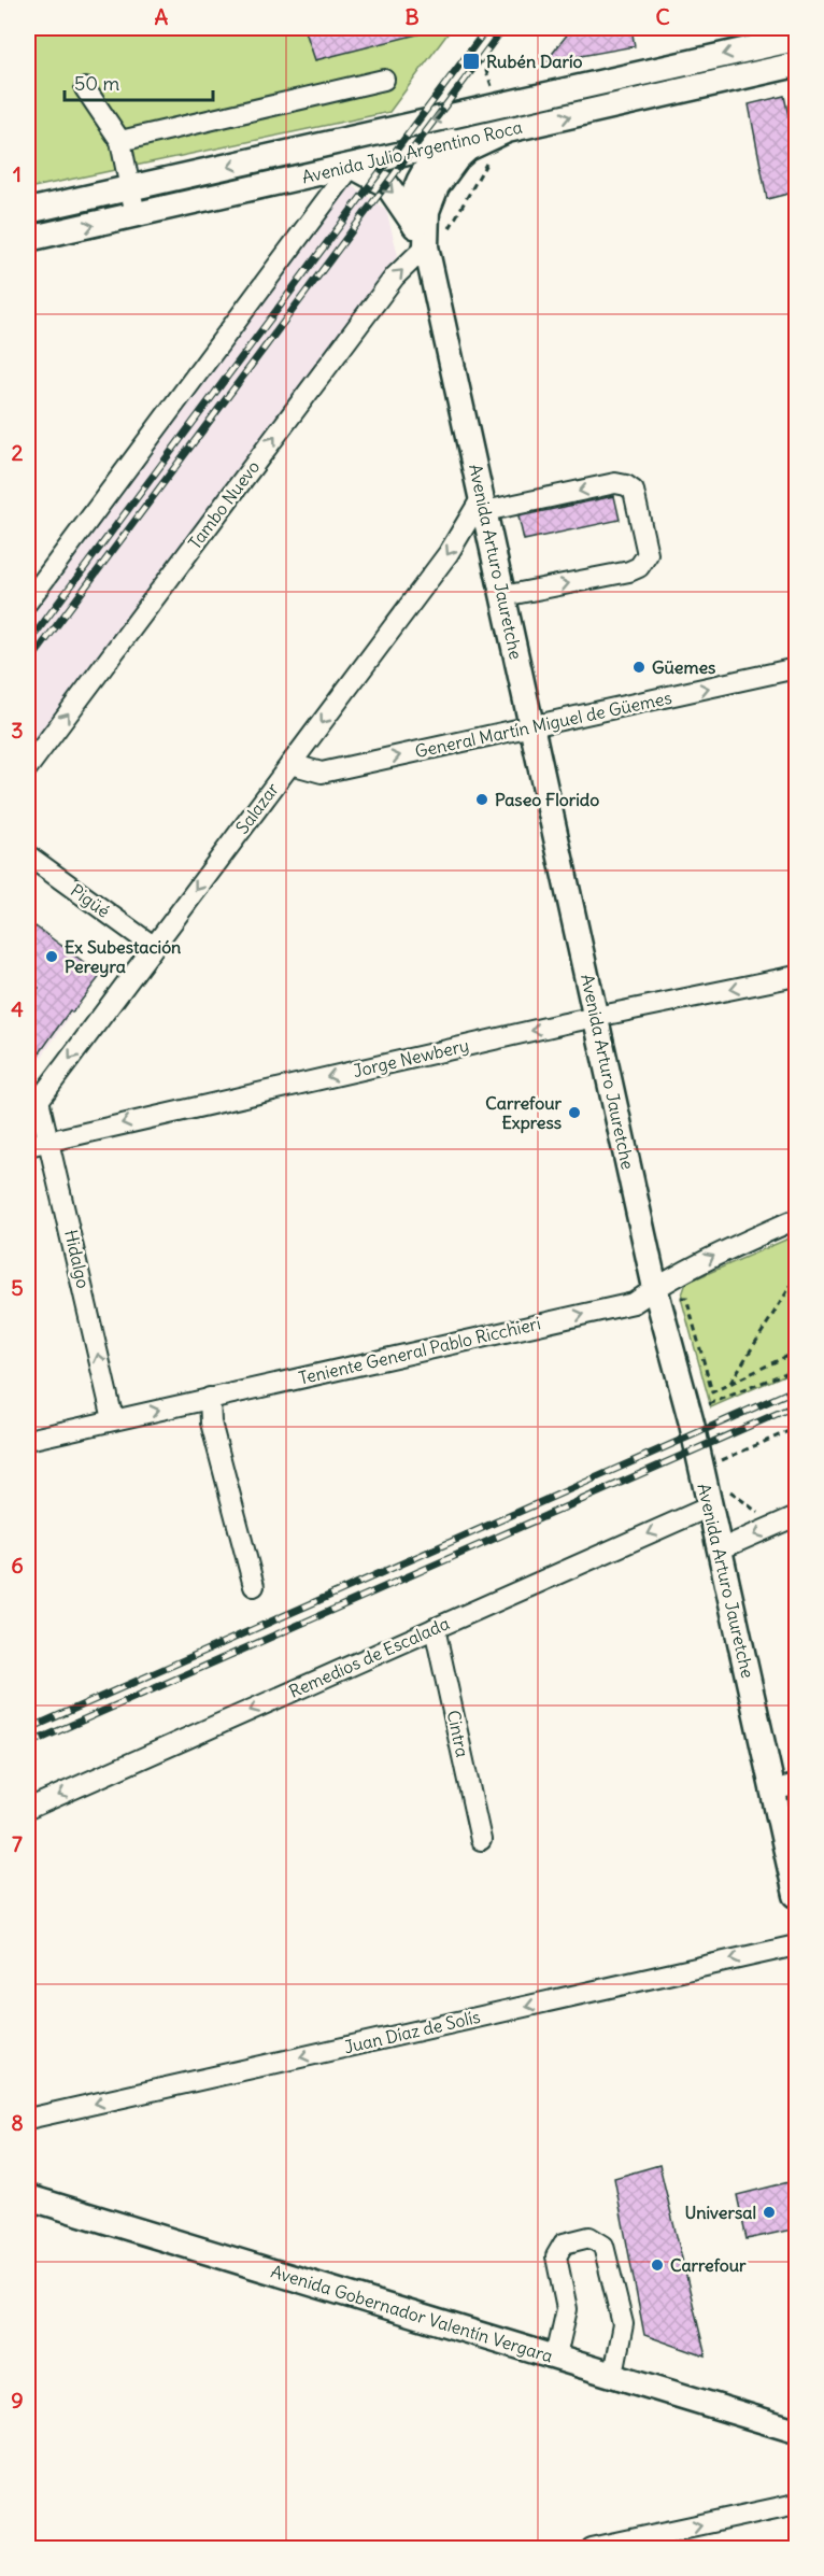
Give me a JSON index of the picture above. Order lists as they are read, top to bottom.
{
  "streets": {
    "main road": ["Avenida Julio Argentino Roca", "Avenida Arturo Jauretche", "Avenida Gobernador Valentín Vergara"],
    "street": [
      "Tambo Nuevo",
      "General Martín Miguel de Güemes",
      "Salazar",
      "Pigüé",
      "Jorge Newbery",
      "Hidalgo",
      "Teniente General Pablo Ricchieri",
      "Remedios de Escalada",
      "Cintra",
      "Juan Díaz de Solís"
    ]
  },
  "crossings": [
    ["Tambo Nuevo", "Avenida Arturo Jauretche"],
    ["Avenida Arturo Jauretche", "General Martín Miguel de Güemes"],
    ["Avenida Arturo Jauretche", "Salazar"],
    ["Avenida Arturo Jauretche", "Jorge Newbery"],
    ["Avenida Arturo Jauretche", "Teniente General Pablo Ricchieri"],
    ["Avenida Arturo Jauretche", "Remedios de Escalada"],
    ["General Martín Miguel de Güemes", "Salazar"],
    ["Salazar", "Pigüé"],
    ["Salazar", "Hidalgo"],
    ["Jorge Newbery", "Hidalgo"],
    ["Hidalgo", "Teniente General Pablo Ricchieri"],
    ["Remedios de Escalada", "Cintra"]
  ],
  "one_way": [
    "General Martín Miguel de Güemes",
    "Salazar",
    "Jorge Newbery",
    "Hidalgo",
    "Teniente General Pablo Ricchieri",
    "Remedios de Escalada",
    "Juan Díaz de Solís"
  ],
  "places": {
    "transit": ["Rubén Darío"],
    "other": [
      "Güemes",
      "Paseo Florido",
      "Ex Subestación Pereyra",
      "Carrefour Express",
      "Universal",
      "Carrefour"
    ]
  },
  "scale_bar": "50 m",
  "grid": {
    "columns": ["A", "B", "C"],
    "rows": [
      "1",
      "2",
      "3",
      "4",
      "5",
      "6",
      "7",
      "8",
      "9"
    ]
  }
}
